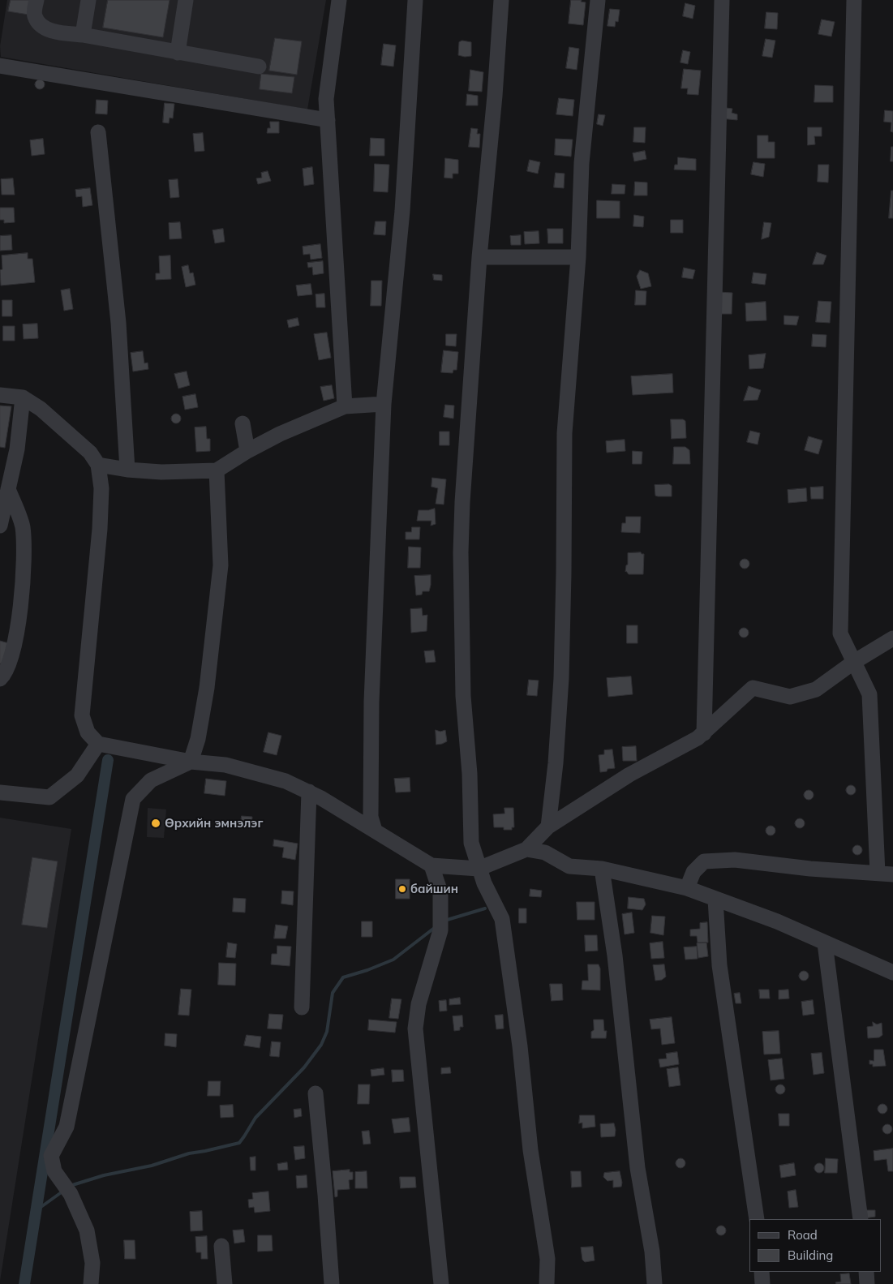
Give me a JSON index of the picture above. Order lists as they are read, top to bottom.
{
  "places": ["Өрхийн эмнэлэг", "байшин"],
  "legend": ["Road", "Building"]
}
